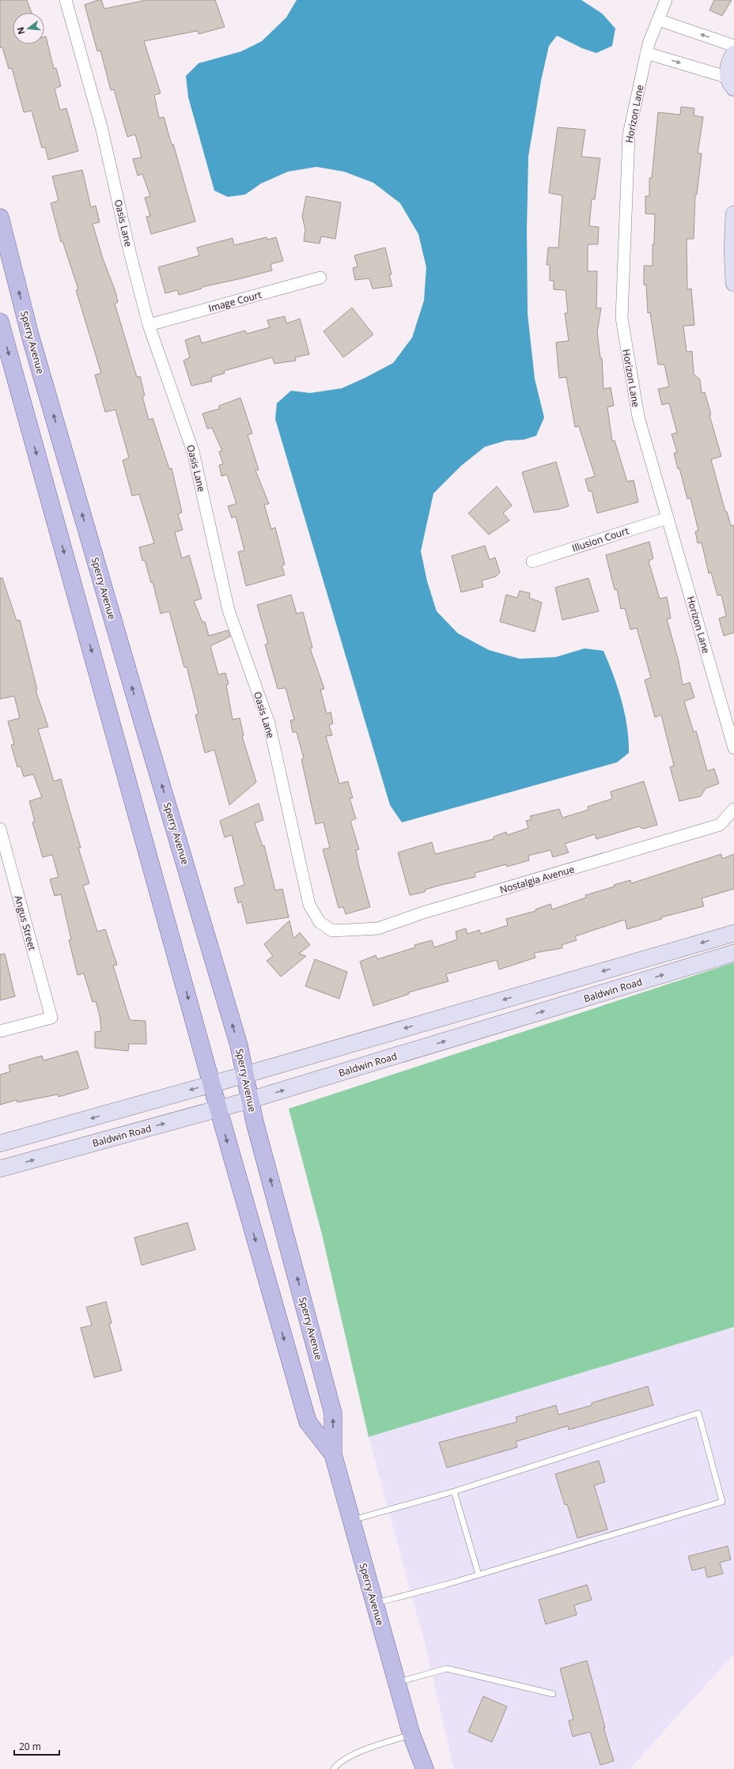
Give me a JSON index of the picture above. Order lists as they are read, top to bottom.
{
  "streets": {
    "main road": ["Sperry Avenue", "Baldwin Road"],
    "street": [
      "Horizon Lane",
      "Oasis Lane",
      "Image Court",
      "Illusion Court",
      "Nostalgia Avenue",
      "Angus Street"
    ]
  },
  "crossings": [
    ["Horizon Lane", "Illusion Court"],
    ["Oasis Lane", "Image Court"],
    ["Oasis Lane", "Nostalgia Avenue"],
    ["Sperry Avenue", "Baldwin Road"]
  ],
  "scale_bar": "20 m",
  "north": "left"
}
